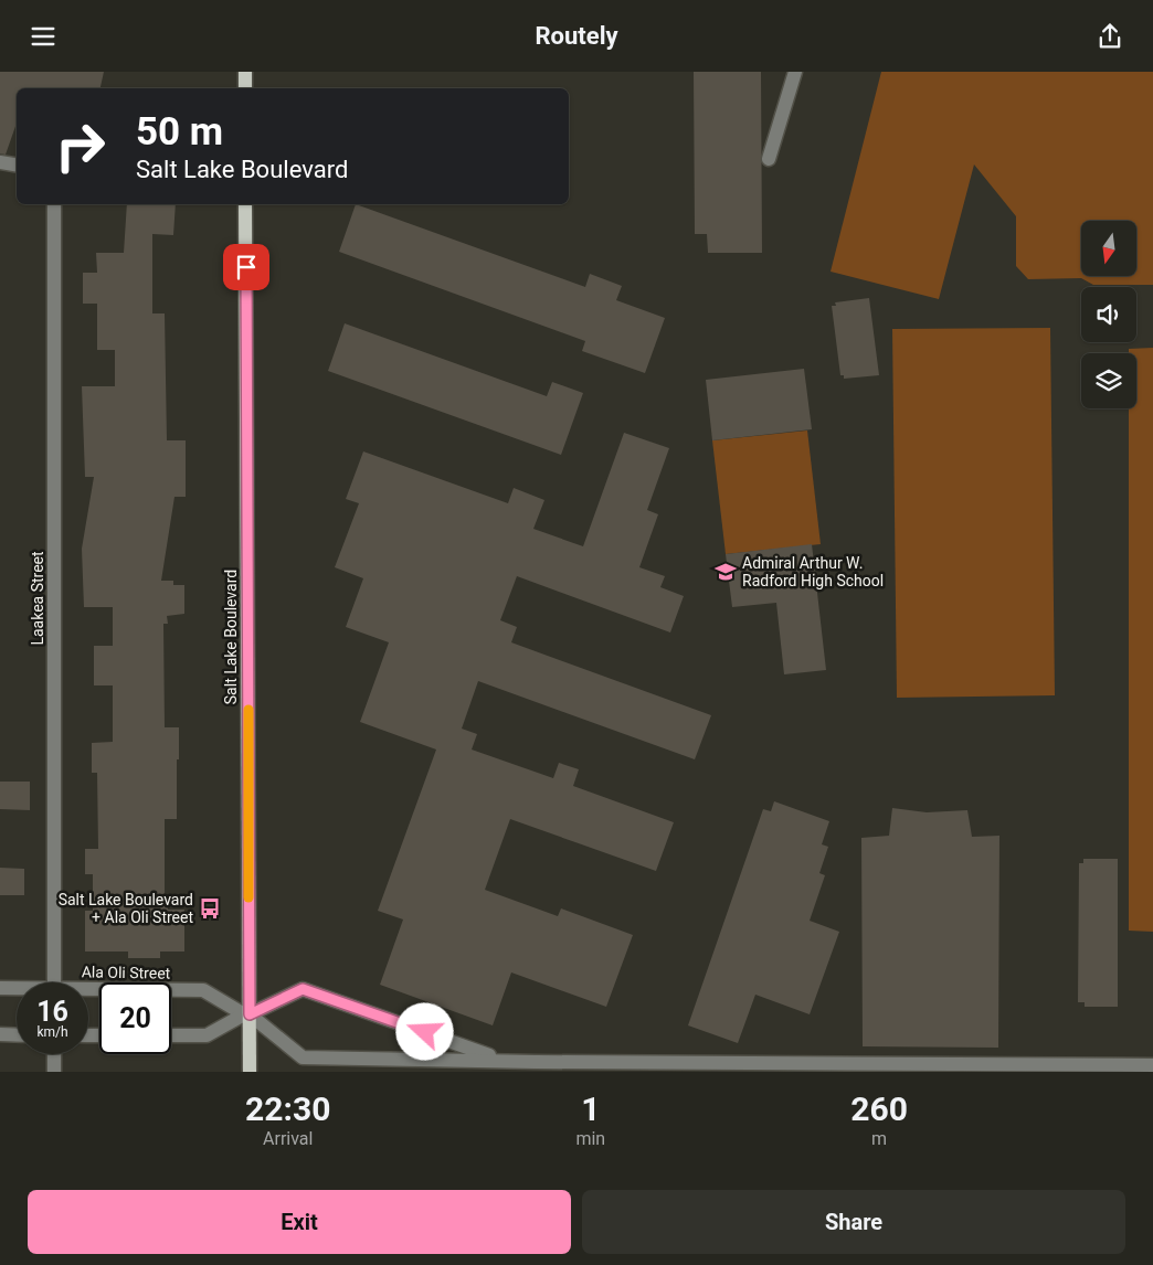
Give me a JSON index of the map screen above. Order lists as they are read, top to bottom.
{
  "streets": {
    "main road": ["Salt Lake Boulevard"],
    "street": ["Laakea Street", "Ala Oli Street"]
  },
  "crossings": [
    ["Salt Lake Boulevard", "Ala Oli Street"]
  ],
  "places": {
    "school or university": ["Admiral Arthur W. Radford High School"],
    "bus stop": ["Salt Lake Boulevard + Ala Oli Street"]
  },
  "north": "bottom",
  "page": {
    "header": "Routely",
    "turn": ["50 m", "Salt Lake Boulevard"],
    "speed": "16 km/h",
    "limit": "20",
    "eta": [
      "22:30",
      "Arrival",
      "1",
      "min",
      "260",
      "m"
    ],
    "buttons": ["Exit", "Share"]
  }
}
